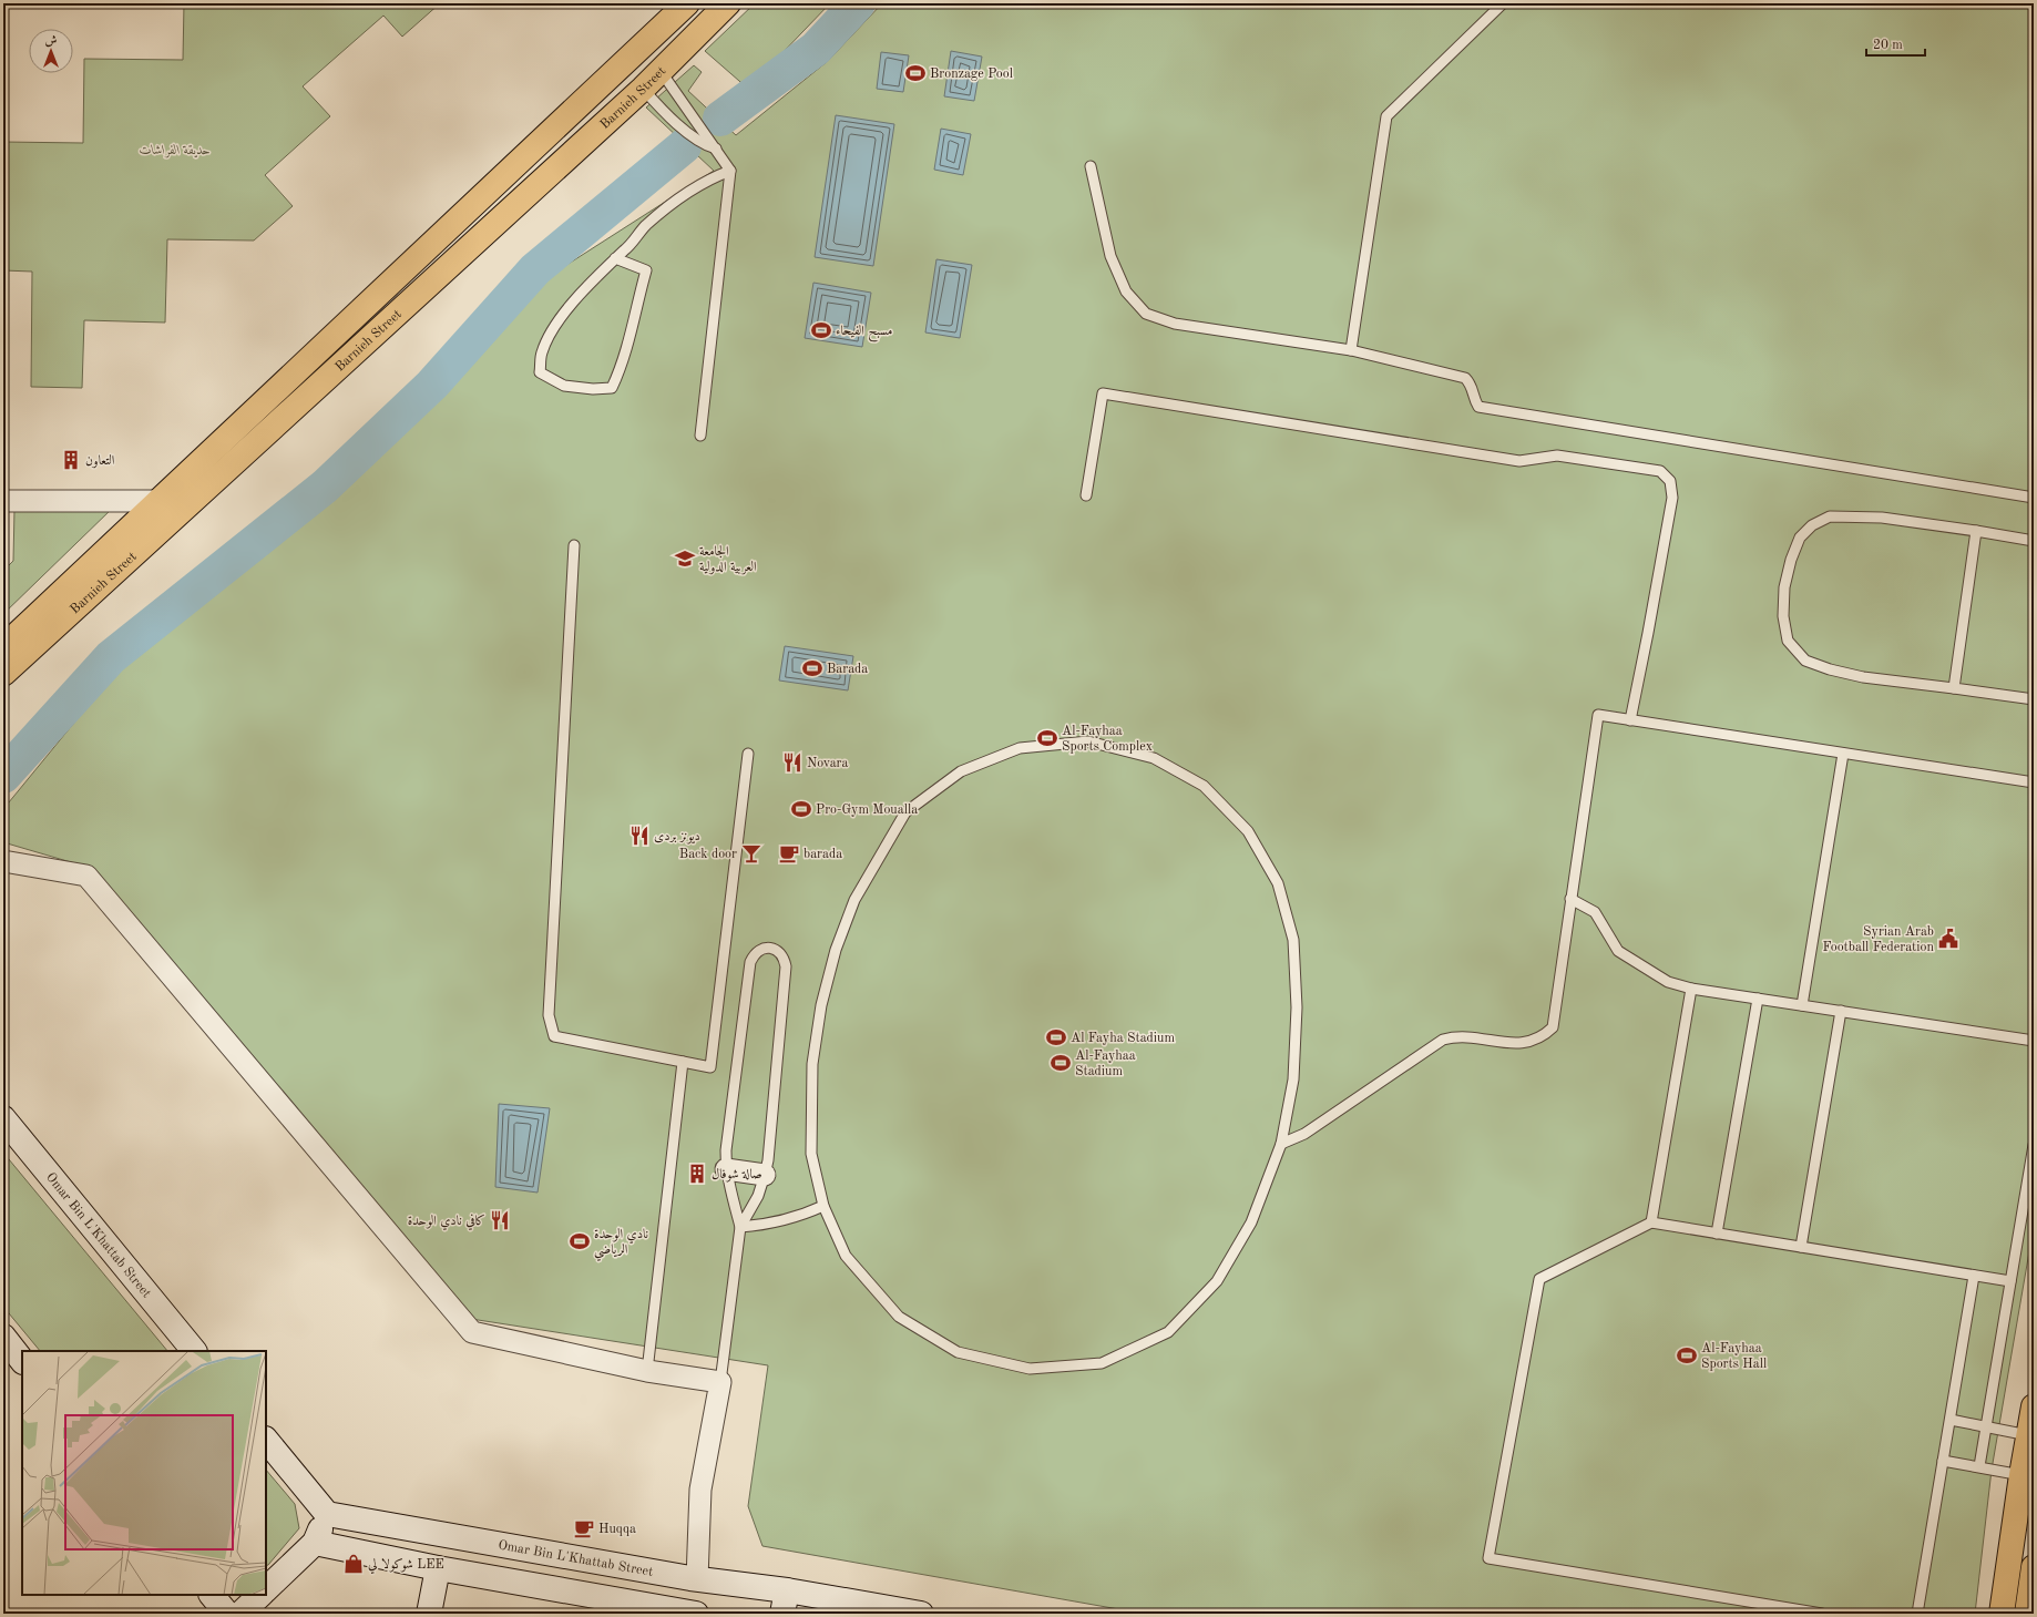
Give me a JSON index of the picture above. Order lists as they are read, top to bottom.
{
  "streets": {
    "main road": ["Barnieh Street", "Omar Bin L'Khattab Street"]
  },
  "parks": ["حديقة الفراشات"],
  "places": {
    "sports": [
      "Bronzage Pool",
      "مسبح الفيحاء",
      "Barada",
      "Al-Fayhaa Sports Complex",
      "Pro-Gym Moualla",
      "Al Fayha Stadium",
      "Al-Fayhaa Stadium",
      "نادي الوحدة الرياضي",
      "Al-Fayhaa Sports Hall"
    ],
    "building": ["التعاون", "صالة شوفال"],
    "school or university": ["الجامعة العربية الدولية"],
    "restaurant": ["Novara", "ديونز بردى", "كافي نادي الوحدة"],
    "bar": ["Back door"],
    "cafe": ["barada", "Huqqa"],
    "public building": ["Syrian Arab Football Federation"],
    "shop": ["شوكولا لي LEE"]
  },
  "scale_bar": "20 m",
  "north": "top"
}
